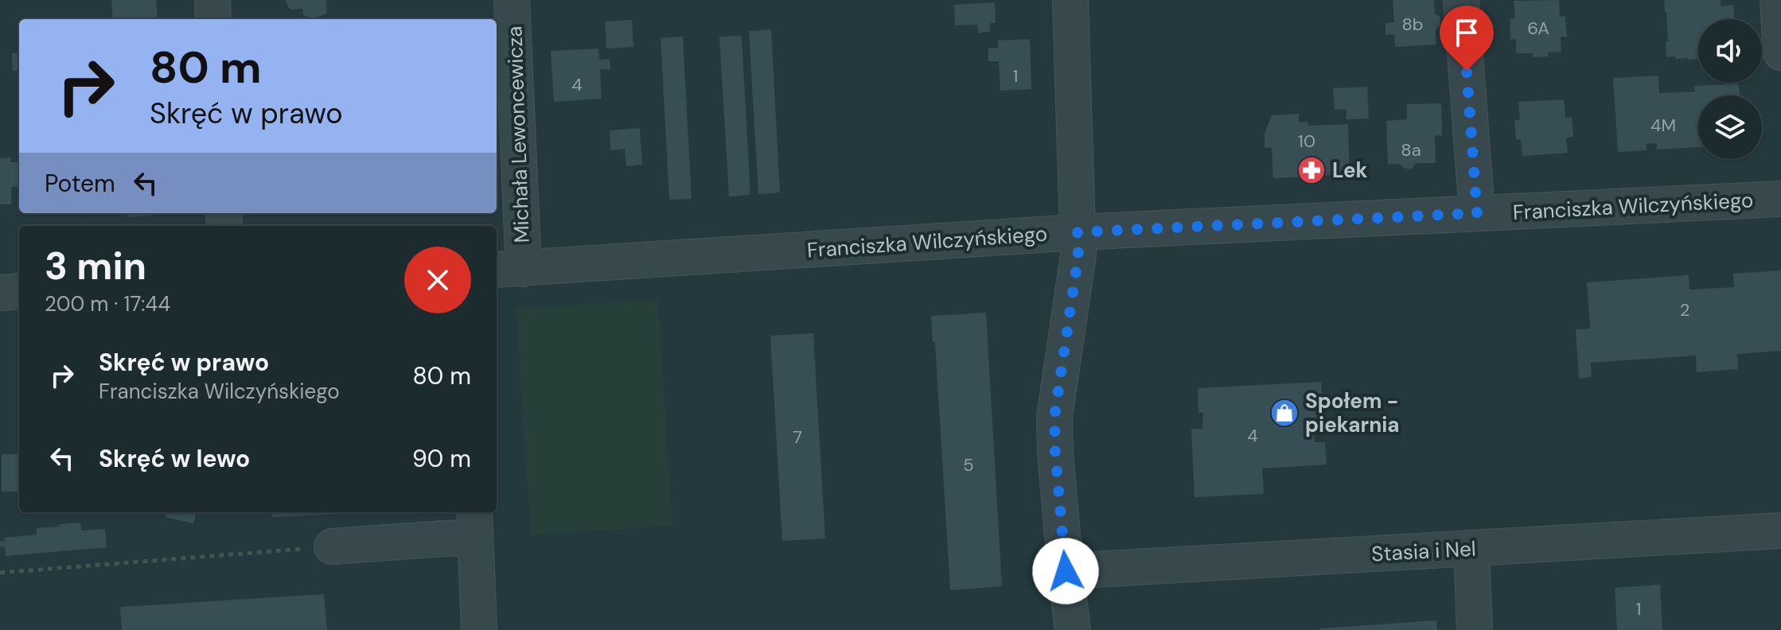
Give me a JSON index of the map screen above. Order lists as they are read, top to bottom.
{
  "streets": {
    "street": ["Michała Lewoncewicza", "Franciszka Wilczyńskiego", "Stasia i Nel"]
  },
  "crossings": [
    ["Michała Lewoncewicza", "Franciszka Wilczyńskiego"]
  ],
  "places": {
    "pharmacy": ["Lek"],
    "shop": ["Społem - piekarnia"]
  },
  "house_numbers": [
    "8b",
    "6A",
    "1",
    "4",
    "4M",
    "10",
    "8a",
    "2",
    "4",
    "7",
    "5",
    "1"
  ],
  "page": {
    "turn": ["80 m", "Skręć w prawo"],
    "then": "Potem",
    "heading": ["3 min", "200 m · 17:44"],
    "list": [
      {
        "name": "Skręć w prawo",
        "note": "Franciszka Wilczyńskiego",
        "value": "80 m"
      },
      {
        "name": "Skręć w lewo",
        "value": "90 m"
      }
    ]
  }
}
